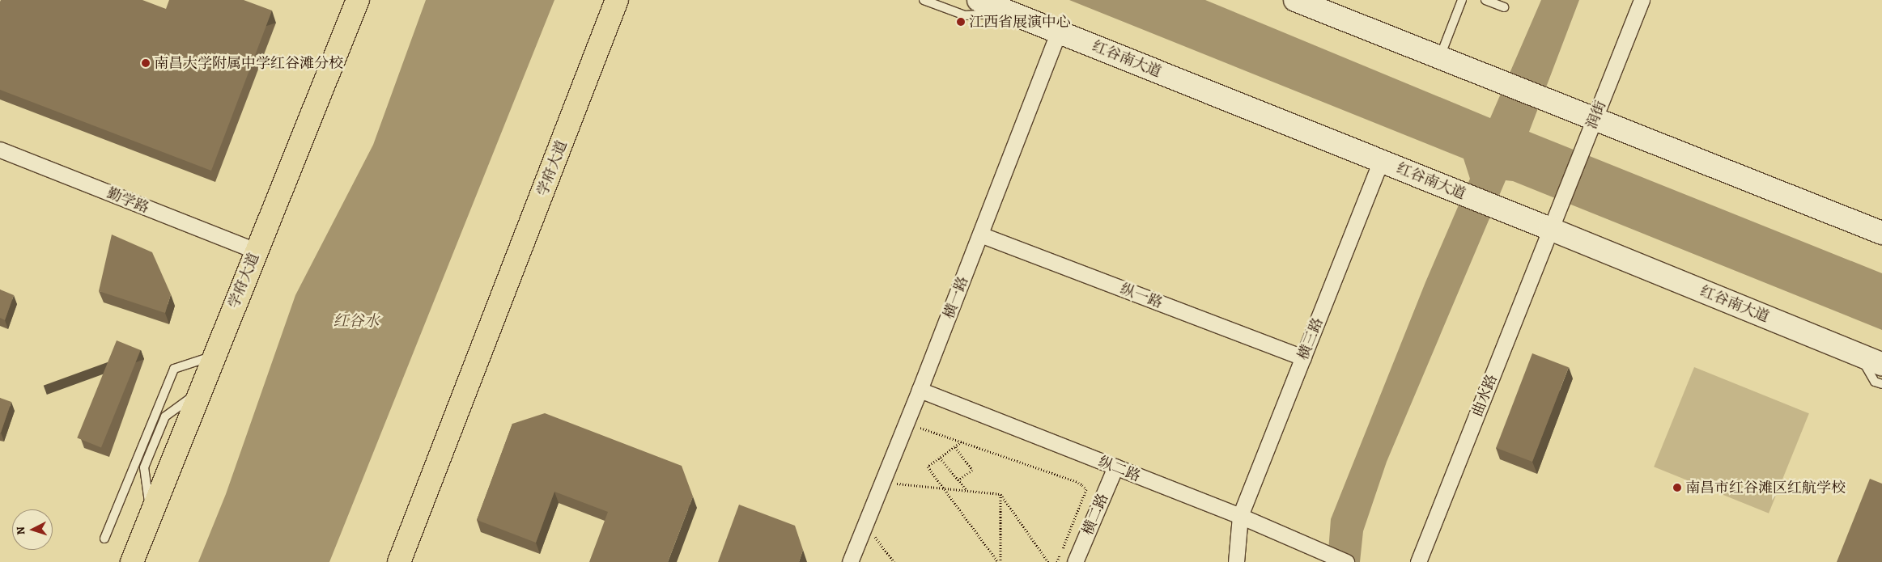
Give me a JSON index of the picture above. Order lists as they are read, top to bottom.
{
  "streets": {
    "main road": ["红谷南大道", "学府大道"],
    "street": [
      "润街",
      "勤学路",
      "纵一路",
      "横一路",
      "横三路",
      "曲水路",
      "纵二路",
      "横二路"
    ]
  },
  "crossings": [
    ["红谷南大道", "润街"],
    ["红谷南大道", "横一路"],
    ["红谷南大道", "横三路"],
    ["红谷南大道", "曲水路"],
    ["润街", "曲水路"],
    ["学府大道", "勤学路"],
    ["纵一路", "横一路"],
    ["纵一路", "横三路"],
    ["横一路", "纵二路"],
    ["横三路", "纵二路"],
    ["纵二路", "横二路"]
  ],
  "water": ["红谷水"],
  "places": ["江西省展演中心", "南昌大学附属中学红谷滩分校", "南昌市红谷滩区红航学校"],
  "north": "left"
}
